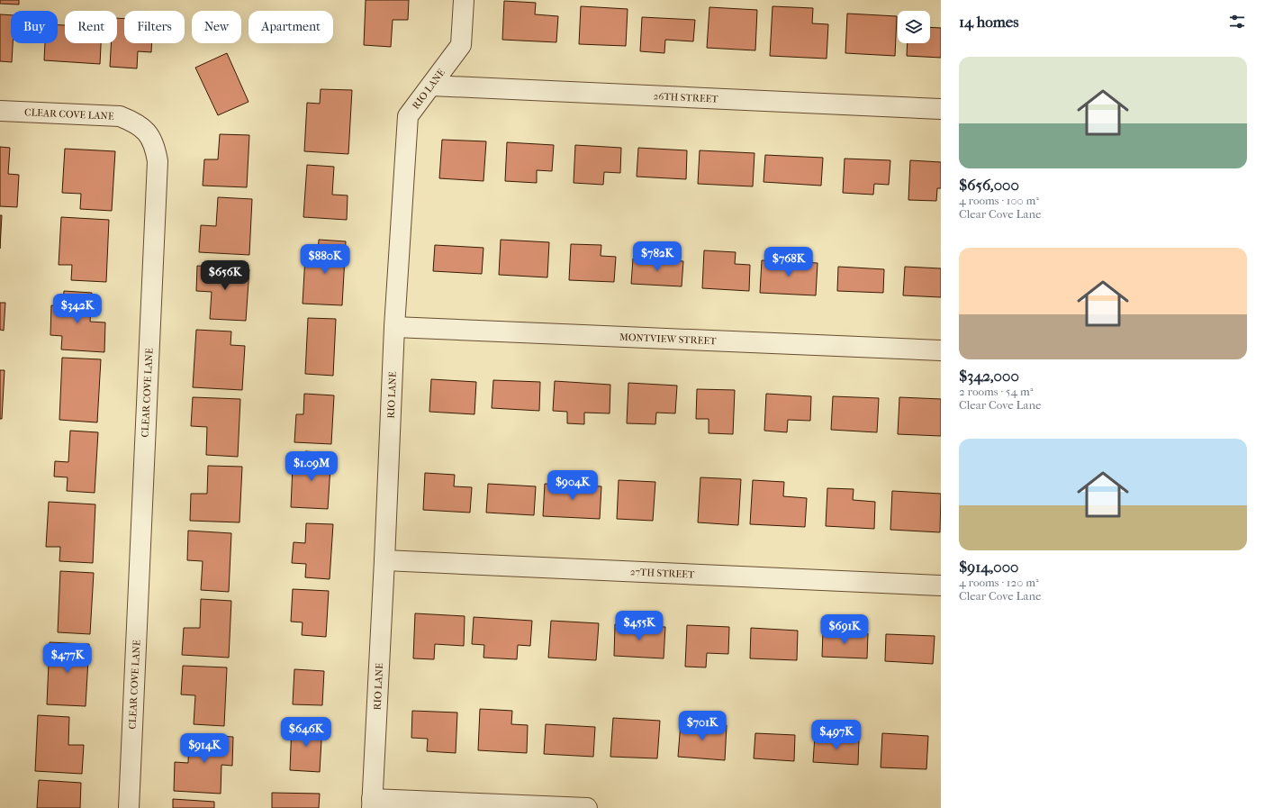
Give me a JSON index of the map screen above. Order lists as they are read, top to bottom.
{
  "streets": {
    "street": [
      "RIO LANE",
      "26TH STREET",
      "CLEAR COVE LANE",
      "MONTVIEW STREET",
      "27TH STREET"
    ]
  },
  "crossings": [
    ["RIO LANE", "26TH STREET"],
    ["RIO LANE", "MONTVIEW STREET"],
    ["RIO LANE", "27TH STREET"]
  ],
  "page": {
    "heading": "14 homes",
    "chip": [
      "Buy",
      "Rent",
      "Filters",
      "New",
      "Apartment"
    ],
    "list": [
      {
        "name": "$656,000",
        "note": "4 rooms · 100 m² · Clear Cove Lane"
      },
      {
        "name": "$342,000",
        "note": "2 rooms · 54 m² · Clear Cove Lane"
      },
      {
        "name": "$914,000",
        "note": "4 rooms · 120 m² · Clear Cove Lane"
      }
    ],
    "price": [
      "$782K",
      "$880K",
      "$768K",
      "$656K",
      "$342K",
      "$1.09M",
      "$904K",
      "$455K",
      "$691K",
      "$477K",
      "$701K",
      "$646K",
      "$497K",
      "$914K"
    ]
  }
}
